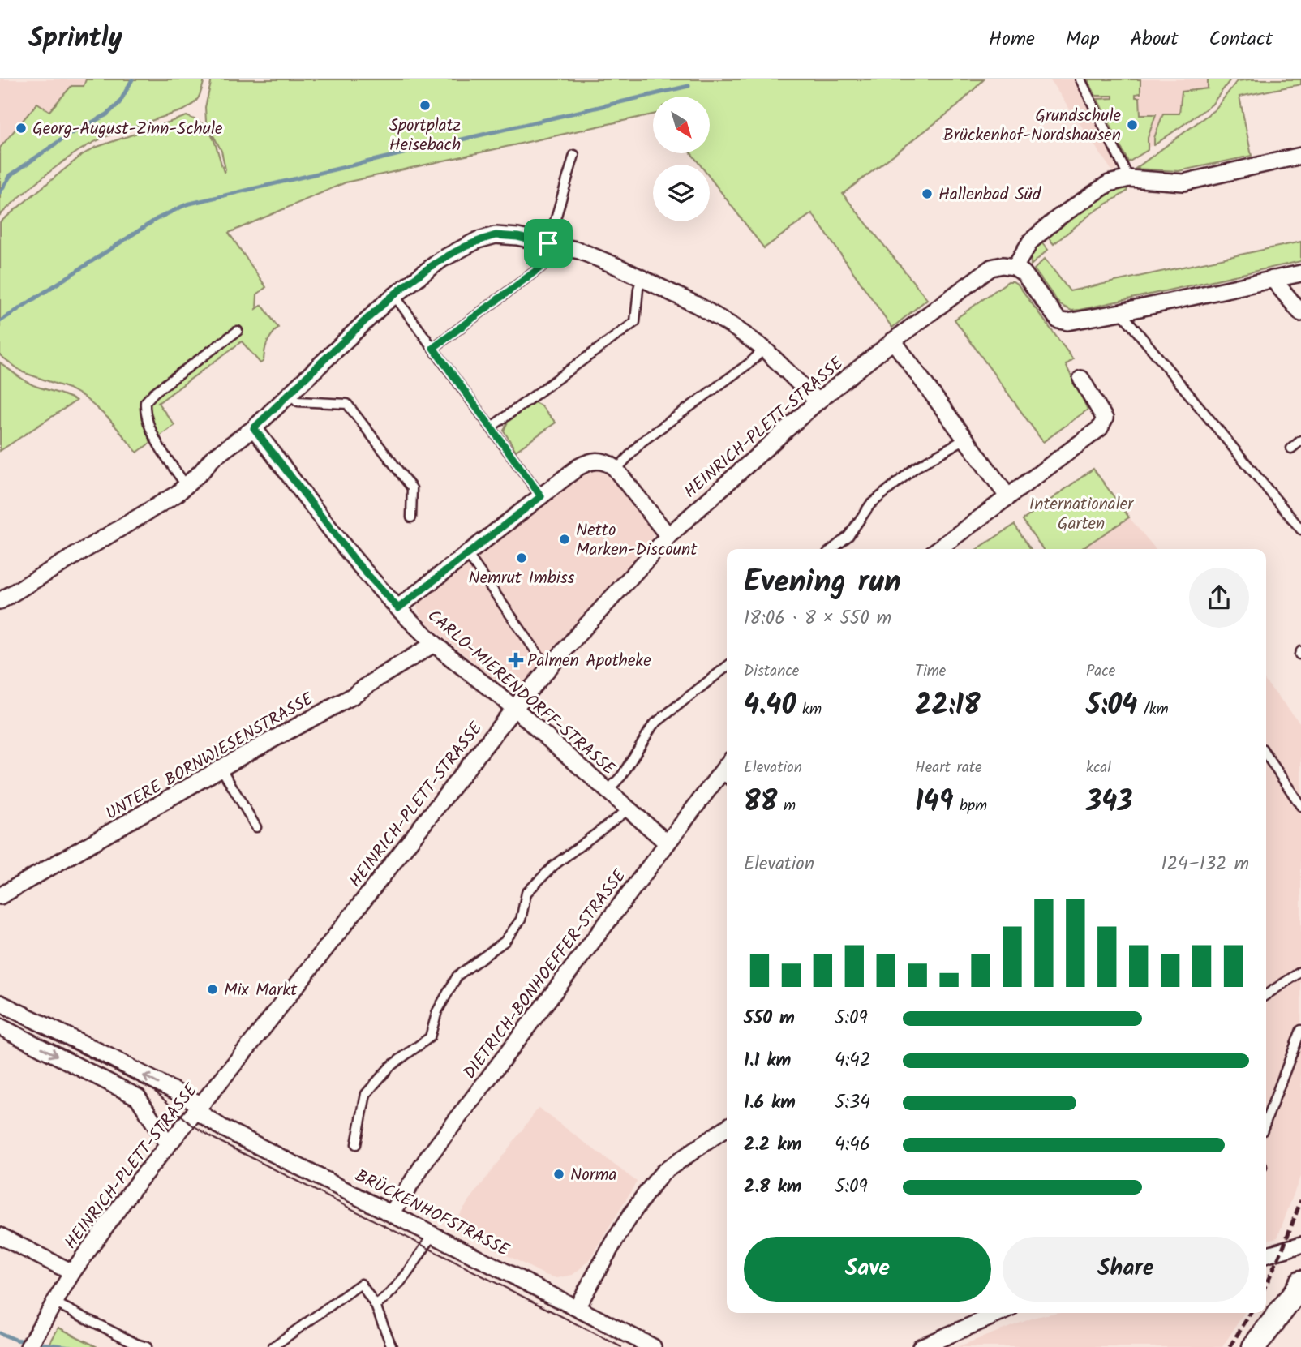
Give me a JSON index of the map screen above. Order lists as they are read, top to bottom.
{
  "streets": {
    "street": [
      "HEINRICH-PLETT-STRASSE",
      "CARLO-MIERENDORFF-STRASSE",
      "UNTERE BORNWIESENSTRASSE",
      "DIETRICH-BONHOEFFER-STRASSE",
      "BRÜCKENHOFSTRASSE"
    ]
  },
  "crossings": [
    ["HEINRICH-PLETT-STRASSE", "CARLO-MIERENDORFF-STRASSE"],
    ["HEINRICH-PLETT-STRASSE", "BRÜCKENHOFSTRASSE"],
    ["CARLO-MIERENDORFF-STRASSE", "UNTERE BORNWIESENSTRASSE"],
    ["CARLO-MIERENDORFF-STRASSE", "DIETRICH-BONHOEFFER-STRASSE"],
    ["DIETRICH-BONHOEFFER-STRASSE", "BRÜCKENHOFSTRASSE"]
  ],
  "parks": ["Internationaler Garten"],
  "places": {
    "other": [
      "Sportplatz Heisebach",
      "Grundschule Brückenhof-Nordshausen",
      "Georg-August-Zinn-Schule",
      "Hallenbad Süd",
      "Netto Marken-Discount",
      "Nemrut Imbiss",
      "Mix Markt",
      "Norma"
    ],
    "health": ["Palmen Apotheke"]
  },
  "north": "bottom right",
  "page": {
    "header": "Sprintly",
    "nav": [
      "Home",
      "Map",
      "About",
      "Contact"
    ],
    "heading": ["Evening run", "18:06 · 8 × 550 m"],
    "stats": [
      ["Distance", "4.40 km"],
      ["Time", "22:18"],
      ["Pace", "5:04 /km"],
      ["Elevation", "88 m"],
      ["Heart rate", "149 bpm"],
      ["kcal", "343"]
    ],
    "chart": ["Elevation", "124–132 m"],
    "list": [
      {
        "name": "550 m",
        "note": "5:09"
      },
      {
        "name": "1.1 km",
        "note": "4:42"
      },
      {
        "name": "1.6 km",
        "note": "5:34"
      },
      {
        "name": "2.2 km",
        "note": "4:46"
      },
      {
        "name": "2.8 km",
        "note": "5:09"
      }
    ],
    "buttons": ["Save", "Share"]
  }
}
